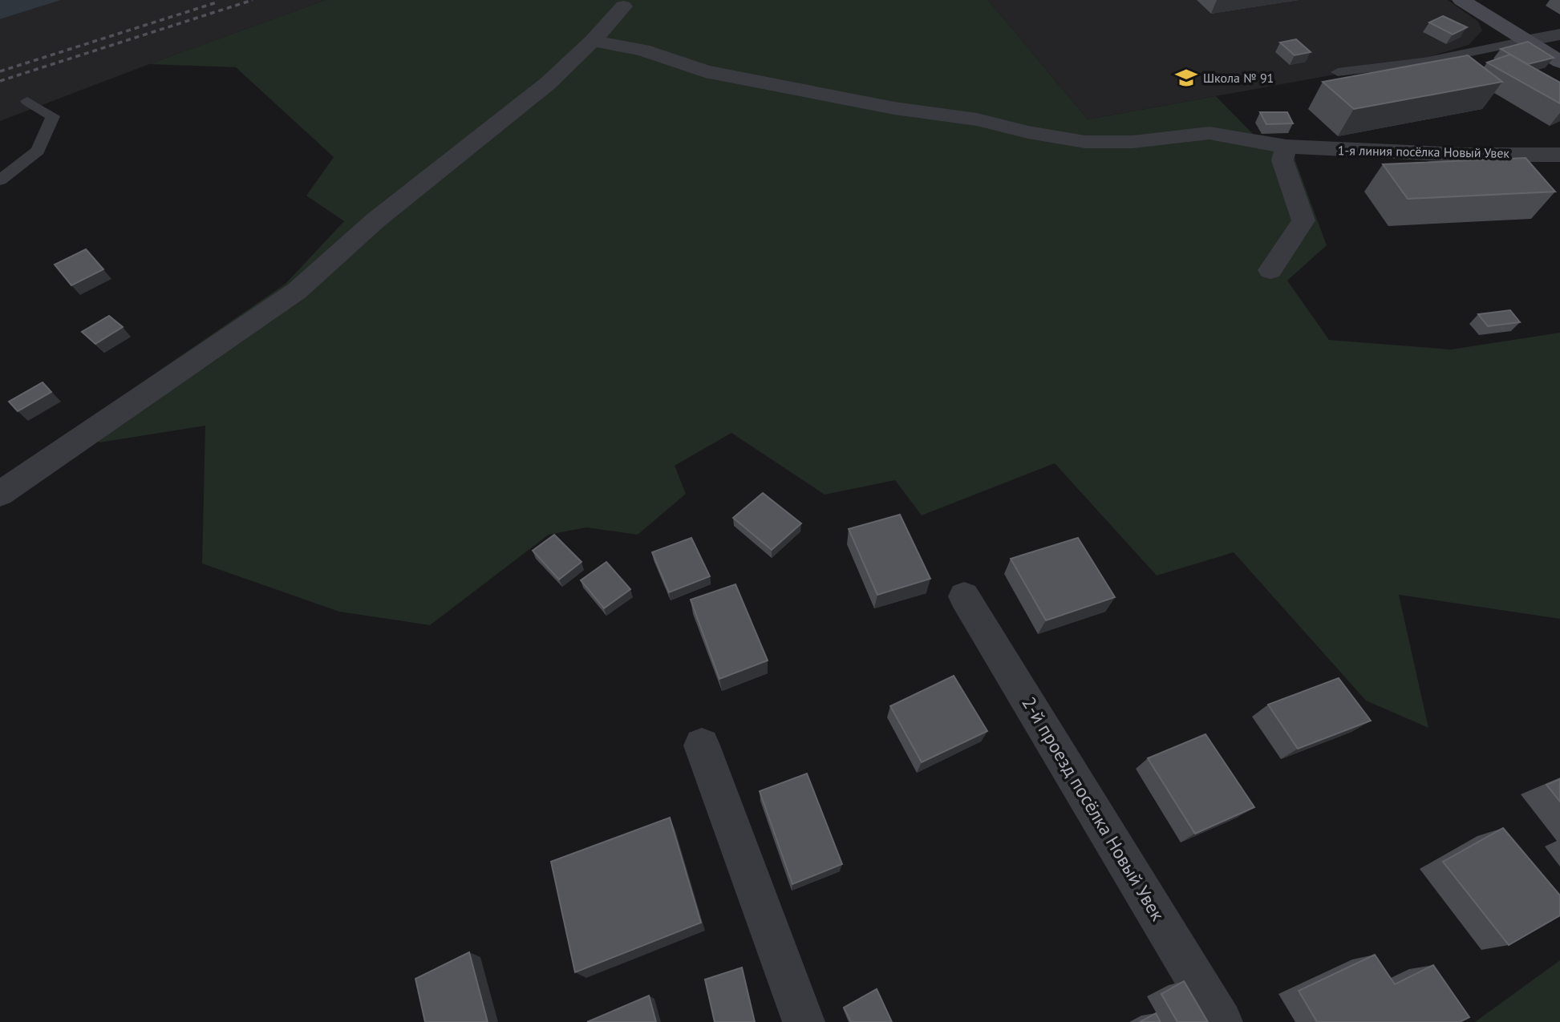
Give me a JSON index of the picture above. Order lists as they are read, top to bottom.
{
  "streets": {
    "street": ["1-я линия посёлка Новый Увек", "2-й проезд посёлка Новый Увек"]
  },
  "places": {
    "school or university": ["Школа № 91"]
  }
}
